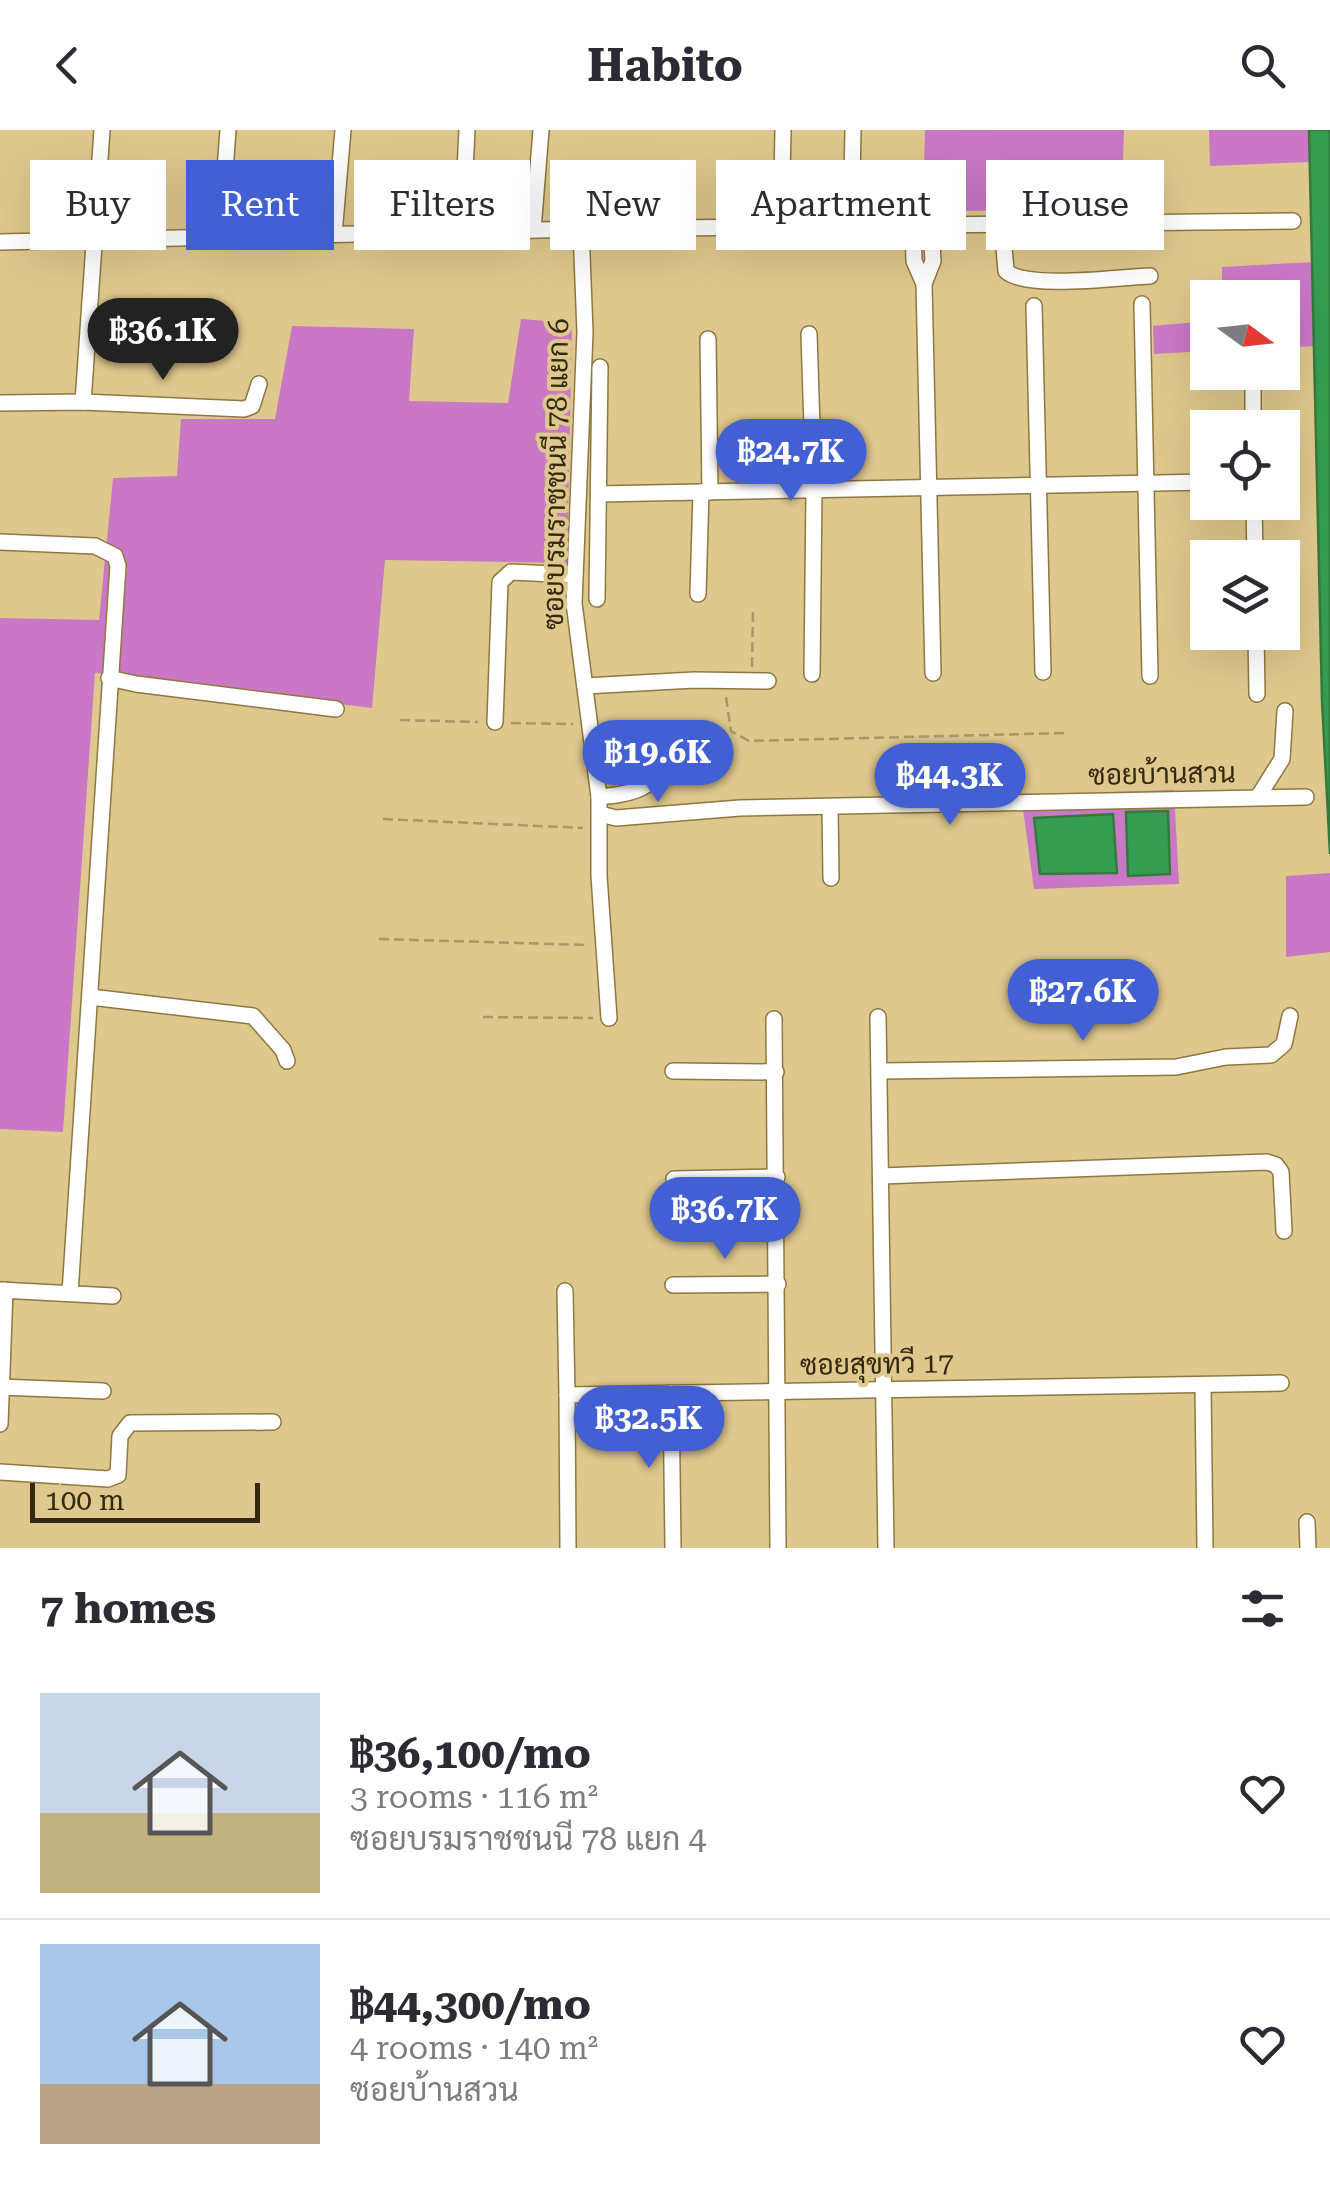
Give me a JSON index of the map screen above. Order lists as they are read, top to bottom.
{
  "streets": {
    "street": ["ซอยบรมราชชนนี 78 แยก 6", "ซอยบ้านสวน", "ซอยสุขทวี 17"]
  },
  "crossings": [
    ["ซอยบรมราชชนนี 78 แยก 6", "ซอยบ้านสวน"]
  ],
  "scale_bar": "100 m",
  "north": "right",
  "page": {
    "header": "Habito",
    "chip": [
      "Buy",
      "Rent",
      "Filters",
      "New",
      "Apartment",
      "House"
    ],
    "price": [
      "฿36.1K",
      "฿24.7K",
      "฿19.6K",
      "฿44.3K",
      "฿27.6K",
      "฿36.7K",
      "฿32.5K"
    ],
    "scale": "100 m",
    "heading": "7 homes",
    "list": [
      {
        "name": "฿36,100/mo",
        "note": "3 rooms · 116 m² · ซอยบรมราชชนนี 78 แยก 4"
      },
      {
        "name": "฿44,300/mo",
        "note": "4 rooms · 140 m² · ซอยบ้านสวน"
      }
    ]
  }
}
